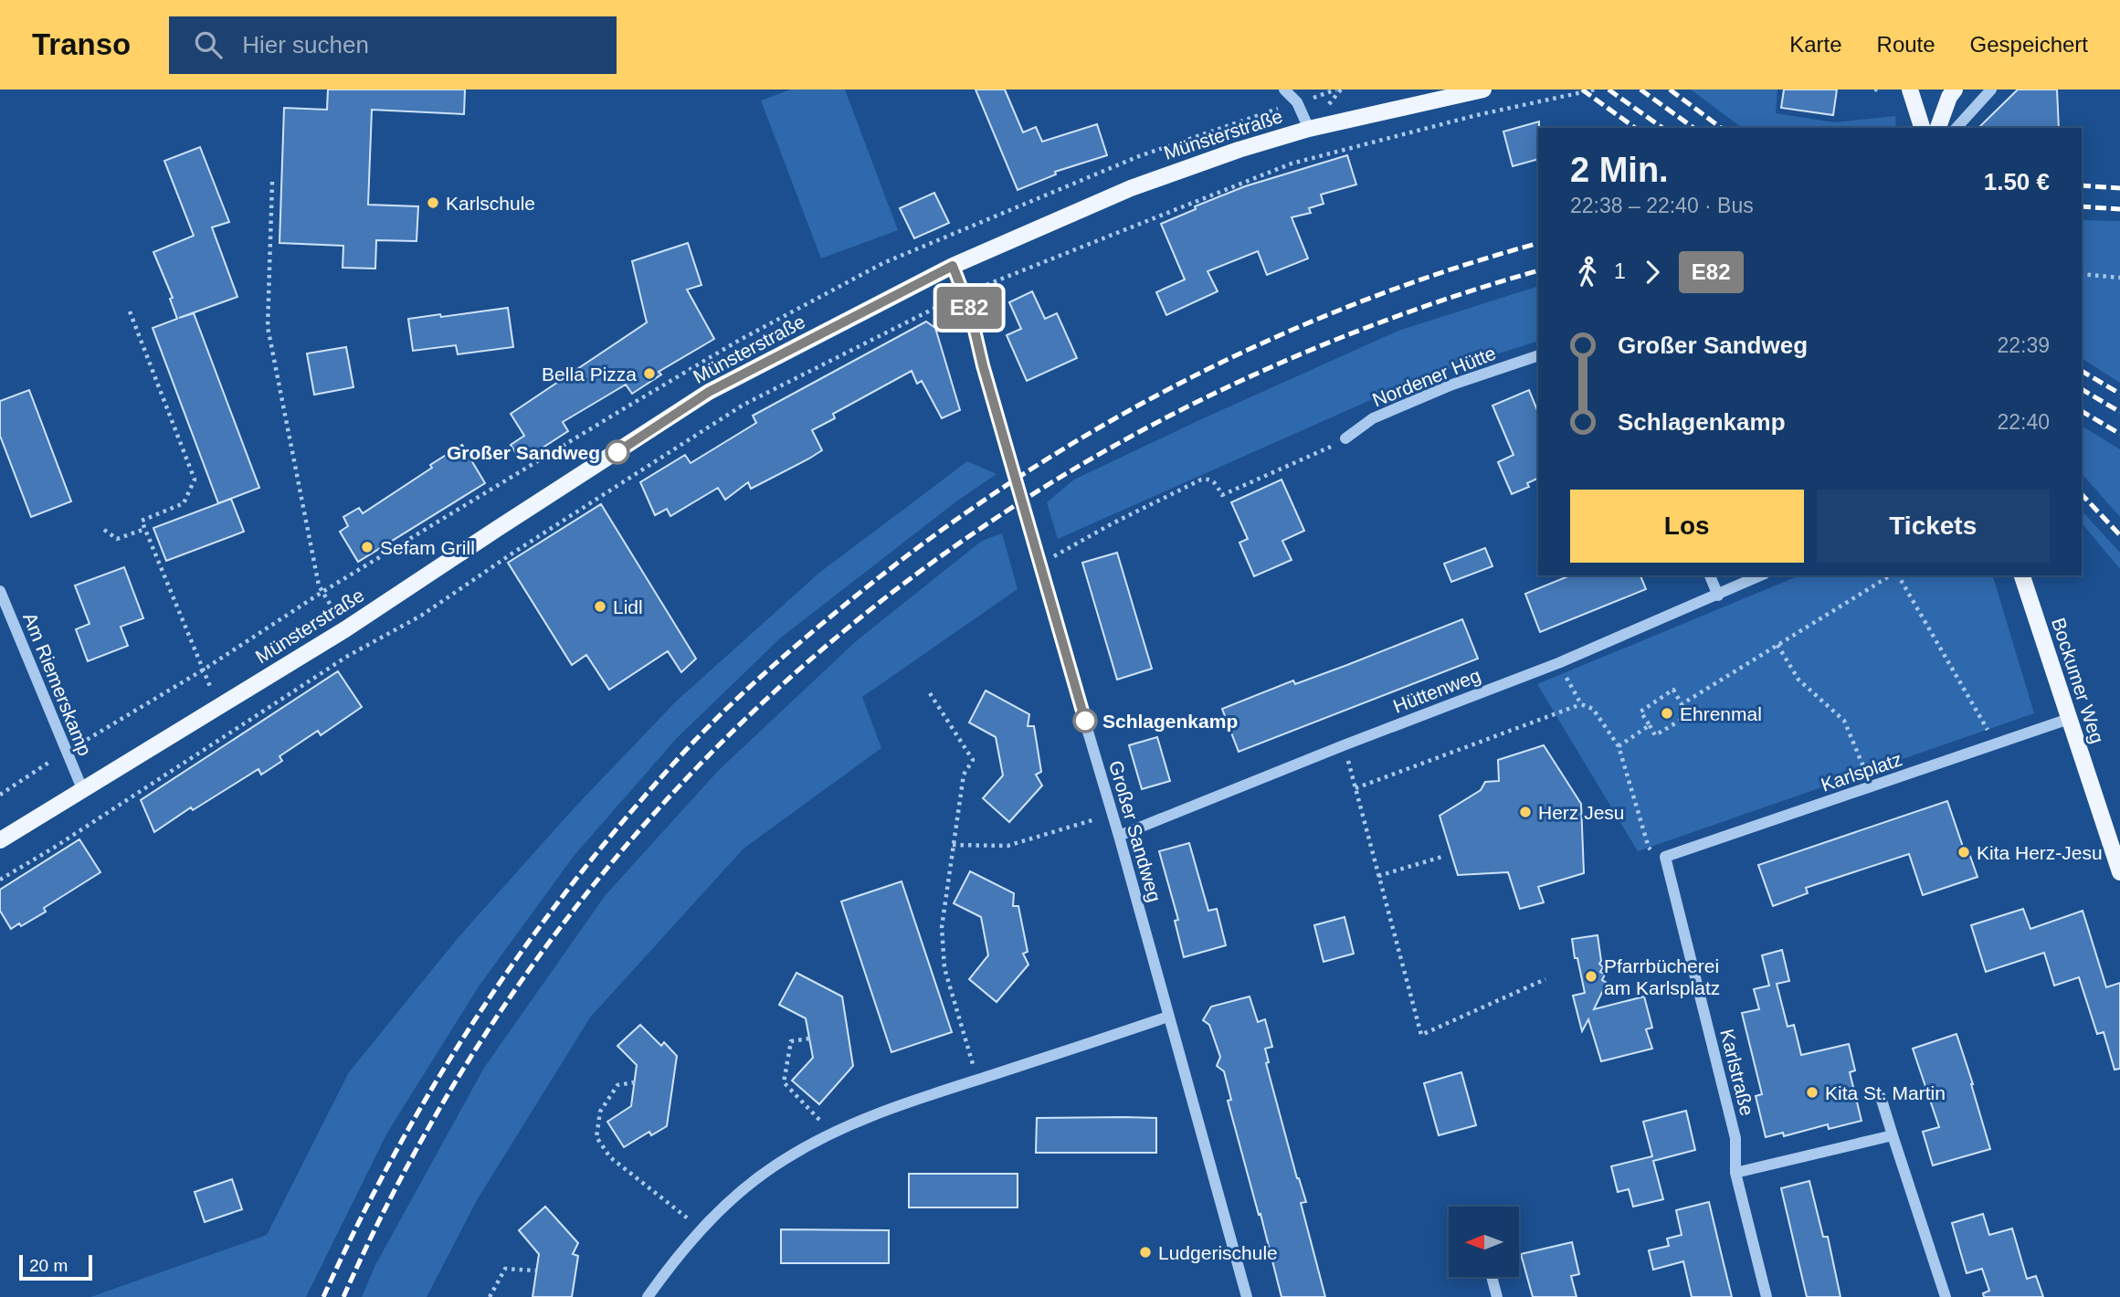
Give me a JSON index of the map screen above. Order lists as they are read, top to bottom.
{
  "streets": {
    "main road": ["Münsterstraße", "Bockumer Weg"],
    "street": [
      "Nordener Hütte",
      "Am Riemerskamp",
      "Hüttenweg",
      "Karlsplatz",
      "Großer Sandweg",
      "Karlstraße"
    ]
  },
  "crossings": [
    ["Münsterstraße", "Am Riemerskamp"],
    ["Münsterstraße", "Großer Sandweg"],
    ["Bockumer Weg", "Karlsplatz"],
    ["Hüttenweg", "Großer Sandweg"],
    ["Karlsplatz", "Karlstraße"]
  ],
  "places": [
    "Karlschule",
    "Bella Pizza",
    "Großer Sandweg",
    "Sefam Grill",
    "Lidl",
    "Ehrenmal",
    "Schlagenkamp",
    "Herz Jesu",
    "Kita Herz-Jesu",
    "Pfarrbücherei am Karlsplatz",
    "Kita St. Martin",
    "Ludgerischule"
  ],
  "lines": ["bus line E82"],
  "scale_bar": "20 m",
  "north": "left",
  "page": {
    "header": "Transo",
    "search": "Hier suchen",
    "nav": ["Karte", "Route", "Gespeichert"],
    "on_map": "E82",
    "heading": ["2 Min.", "22:38 – 22:40 · Bus", "1.50 €"],
    "legs": ["1", "E82"],
    "list": [
      {
        "name": "Großer Sandweg",
        "value": "22:39"
      },
      {
        "name": "Schlagenkamp",
        "value": "22:40"
      }
    ],
    "buttons": ["Los", "Tickets"],
    "scale": "20 m"
  }
}
